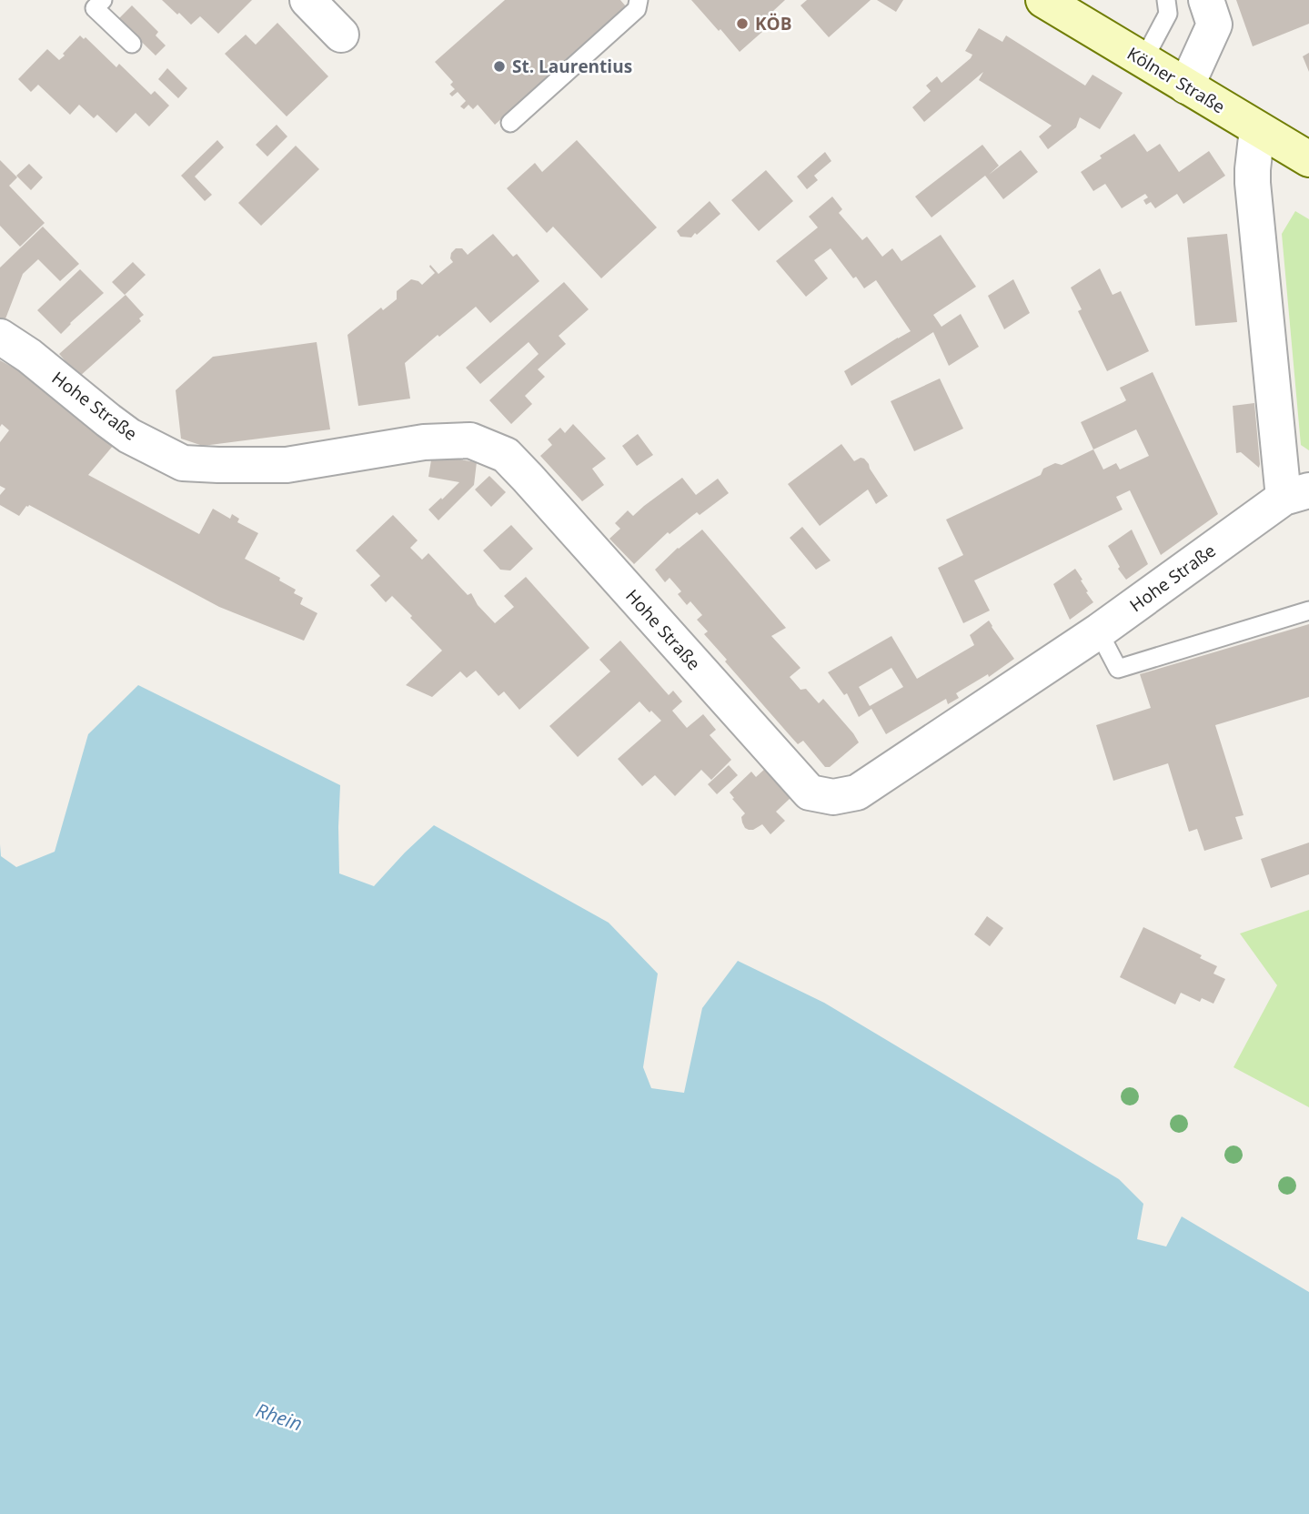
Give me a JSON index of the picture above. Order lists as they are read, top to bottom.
{
  "streets": {
    "main road": ["Kölner Straße"],
    "street": ["Hohe Straße"]
  },
  "crossings": [
    ["Kölner Straße", "Hohe Straße"]
  ],
  "water": ["Rhein"],
  "places": ["KÖB", "St. Laurentius"]
}
